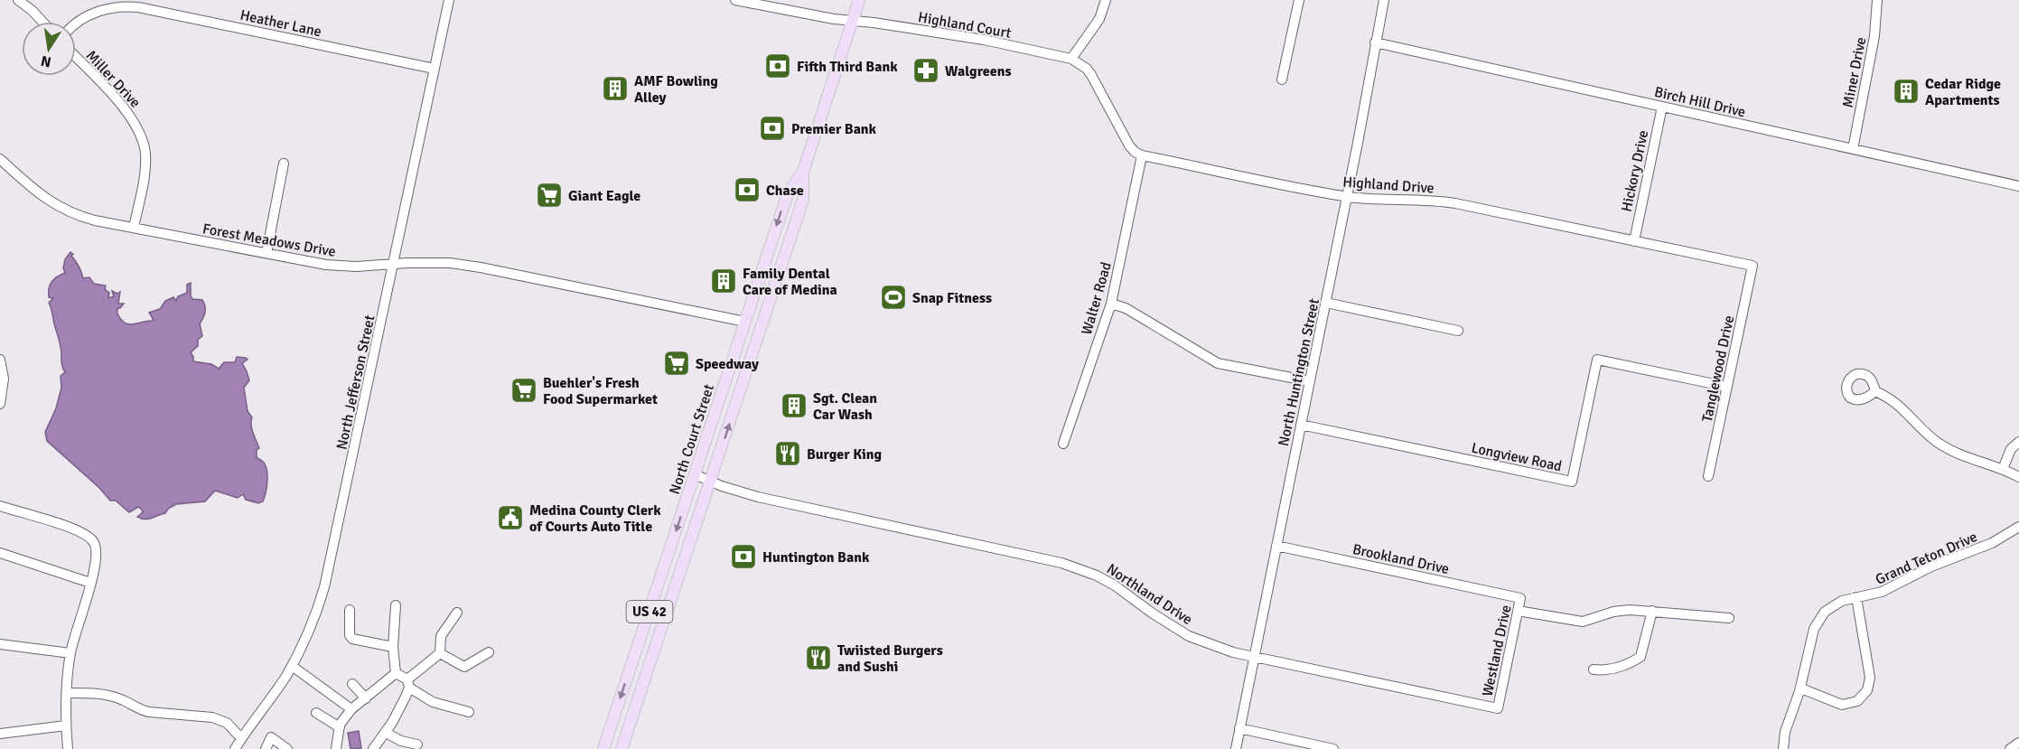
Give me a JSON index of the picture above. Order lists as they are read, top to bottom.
{
  "streets": {
    "main road": ["North Court Street", "US 42"],
    "street": [
      "Heather Lane",
      "Highland Court",
      "Miner Drive",
      "Miller Drive",
      "Birch Hill Drive",
      "Hickory Drive",
      "Highland Drive",
      "Forest Meadows Drive",
      "Walter Road",
      "Tanglewood Drive",
      "North Huntington Street",
      "North Jefferson Street",
      "Longview Road",
      "Grand Teton Drive",
      "Brookland Drive",
      "Northland Drive",
      "Westland Drive"
    ]
  },
  "crossings": [
    ["Heather Lane", "North Jefferson Street"],
    ["Highland Court", "North Court Street"],
    ["Miner Drive", "Birch Hill Drive"],
    ["Miller Drive", "Forest Meadows Drive"],
    ["Birch Hill Drive", "Hickory Drive"],
    ["Birch Hill Drive", "North Huntington Street"],
    ["Hickory Drive", "Highland Drive"],
    ["Highland Drive", "Walter Road"],
    ["Highland Drive", "Tanglewood Drive"],
    ["Highland Drive", "North Huntington Street"],
    ["Forest Meadows Drive", "North Jefferson Street"],
    ["Forest Meadows Drive", "North Court Street"],
    ["Tanglewood Drive", "Longview Road"],
    ["North Huntington Street", "Longview Road"],
    ["North Huntington Street", "Brookland Drive"],
    ["North Huntington Street", "Northland Drive"],
    ["North Court Street", "Northland Drive"],
    ["Brookland Drive", "Westland Drive"],
    ["Northland Drive", "Westland Drive"]
  ],
  "places": {
    "bank": [
      "Fifth Third Bank",
      "Premier Bank",
      "Chase",
      "Huntington Bank"
    ],
    "pharmacy": ["Walgreens"],
    "building": [
      "AMF Bowling Alley",
      "Cedar Ridge Apartments",
      "Family Dental Care of Medina",
      "Sgt. Clean Car Wash"
    ],
    "supermarket": ["Giant Eagle", "Speedway", "Buehler's Fresh Food Supermarket"],
    "sports": ["Snap Fitness"],
    "restaurant": ["Burger King", "Twiisted Burgers and Sushi"],
    "public building": ["Medina County Clerk of Courts Auto Title"]
  },
  "north": "bottom"
}
